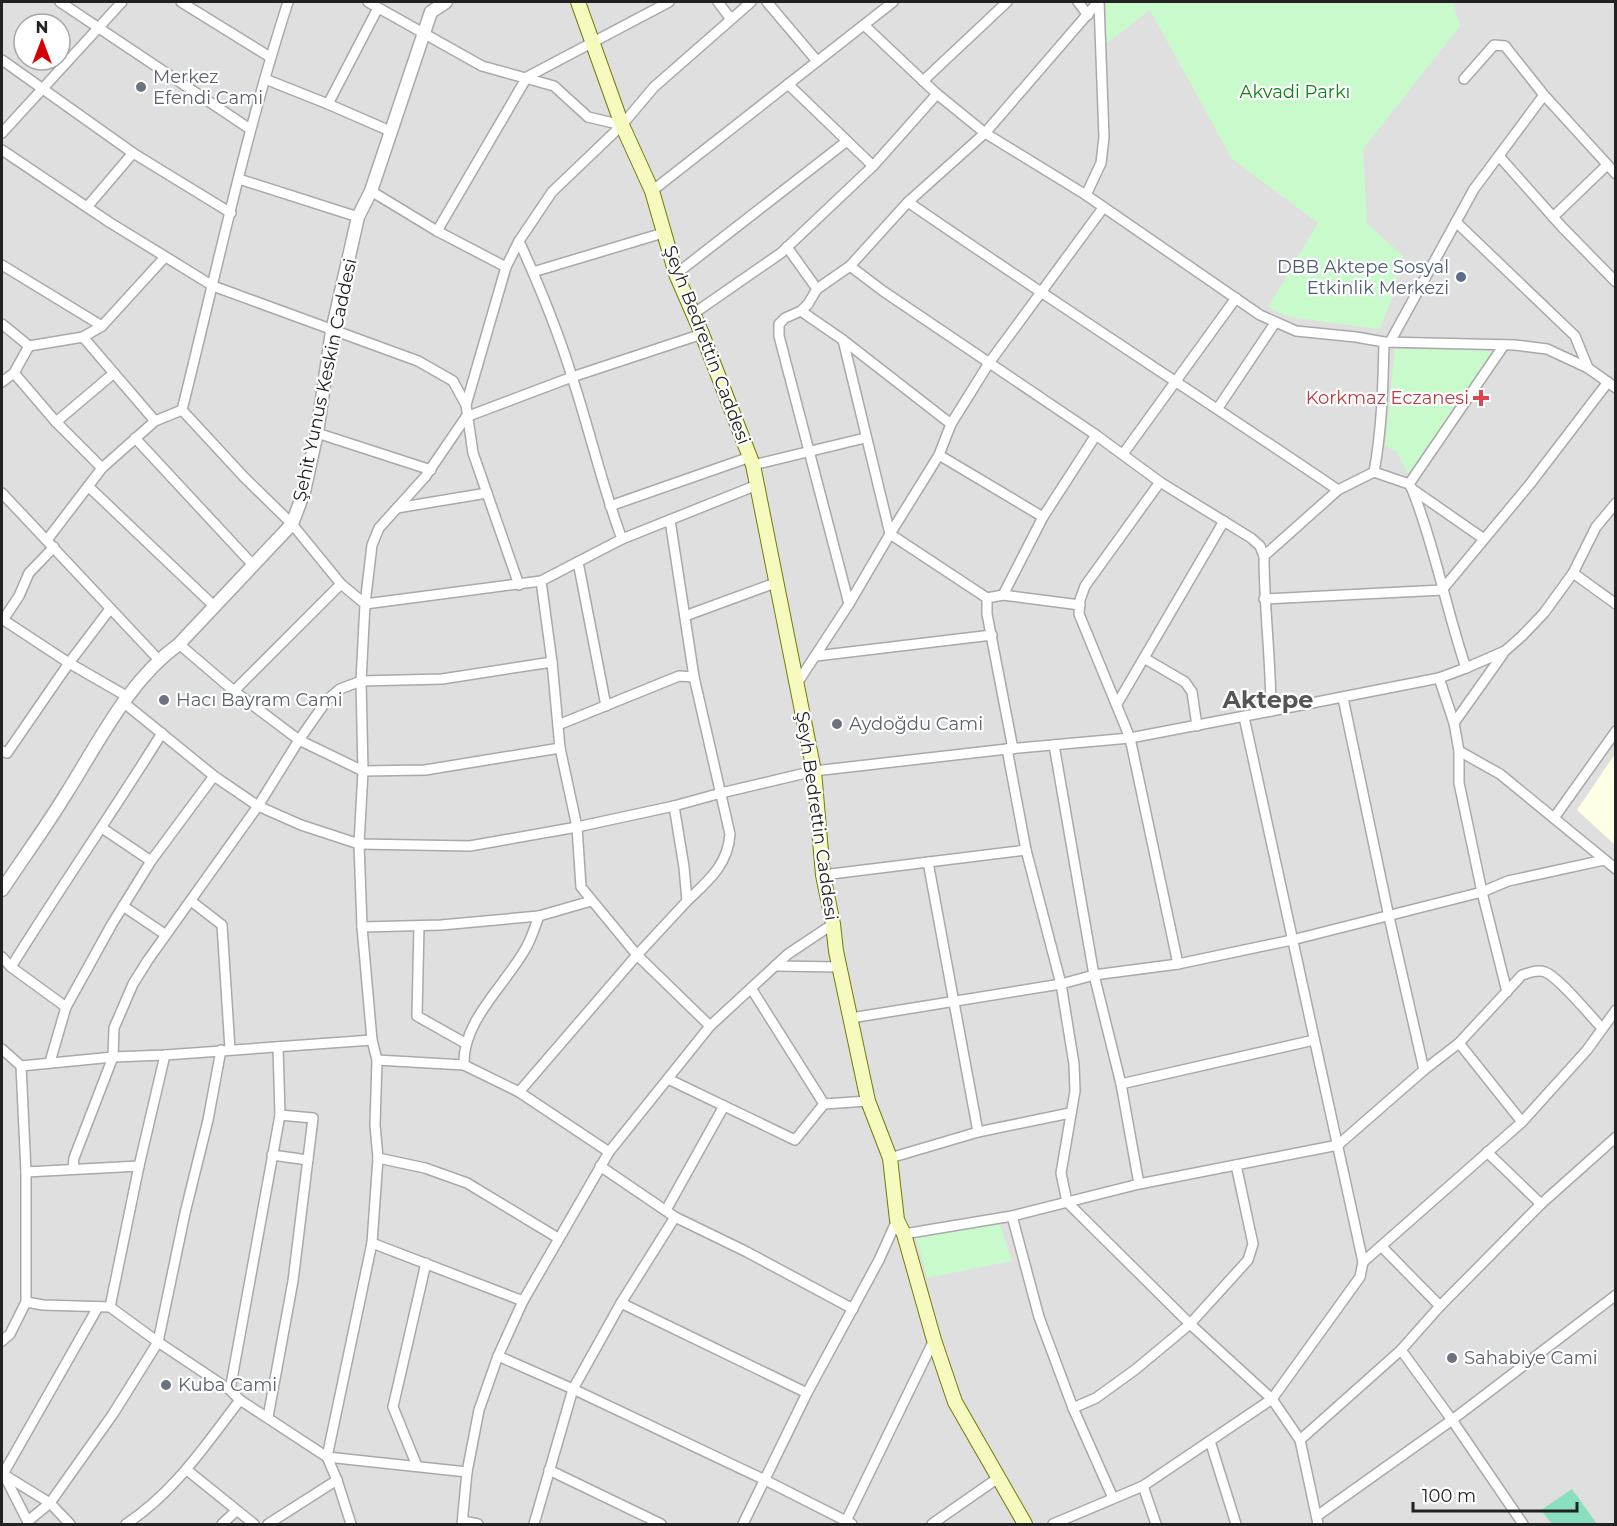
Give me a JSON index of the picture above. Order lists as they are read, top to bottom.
{
  "streets": {
    "main road": ["Şeyh Bedrettin Caddesi"],
    "street": ["Şehit Yunus Keskin Caddesi"]
  },
  "districts": ["Aktepe"],
  "parks": ["Akvadi Parkı"],
  "places": {
    "other": [
      "Merkez Efendi Cami",
      "DBB Aktepe Sosyal Etkinlik Merkezi",
      "Hacı Bayram Cami",
      "Aydoğdu Cami",
      "Sahabiye Cami",
      "Kuba Cami"
    ],
    "health": ["Korkmaz Eczanesi"]
  },
  "scale_bar": "100 m",
  "north": "top"
}
